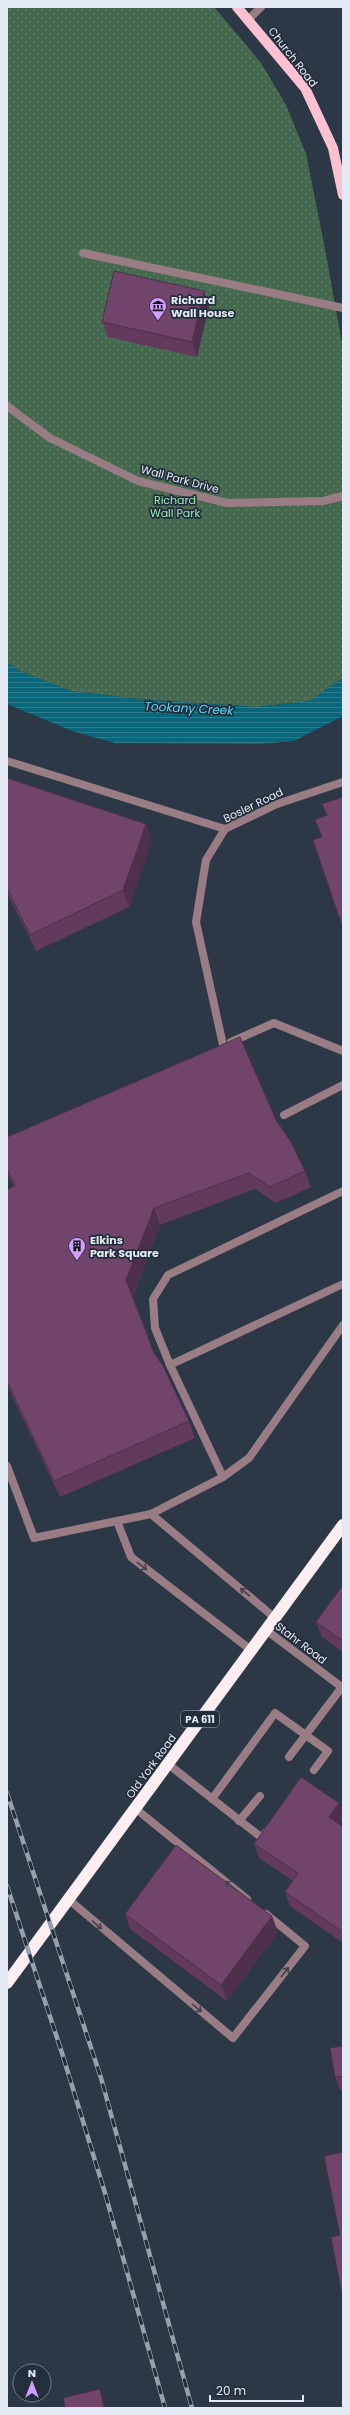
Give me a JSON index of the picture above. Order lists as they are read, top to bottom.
{
  "streets": {
    "highway": ["PA 611", "Old York Road"],
    "main road": ["Church Road"],
    "street": ["Wall Park Drive", "Bosler Road", "Stahr Road"]
  },
  "crossings": [
    ["Stahr Road", "Old York Road"]
  ],
  "water": ["Tookany Creek"],
  "parks": ["Richard Wall Park"],
  "places": {
    "museum": ["Richard Wall House"],
    "building": ["Elkins Park Square"]
  },
  "scale_bar": "20 m",
  "north": "top"
}
